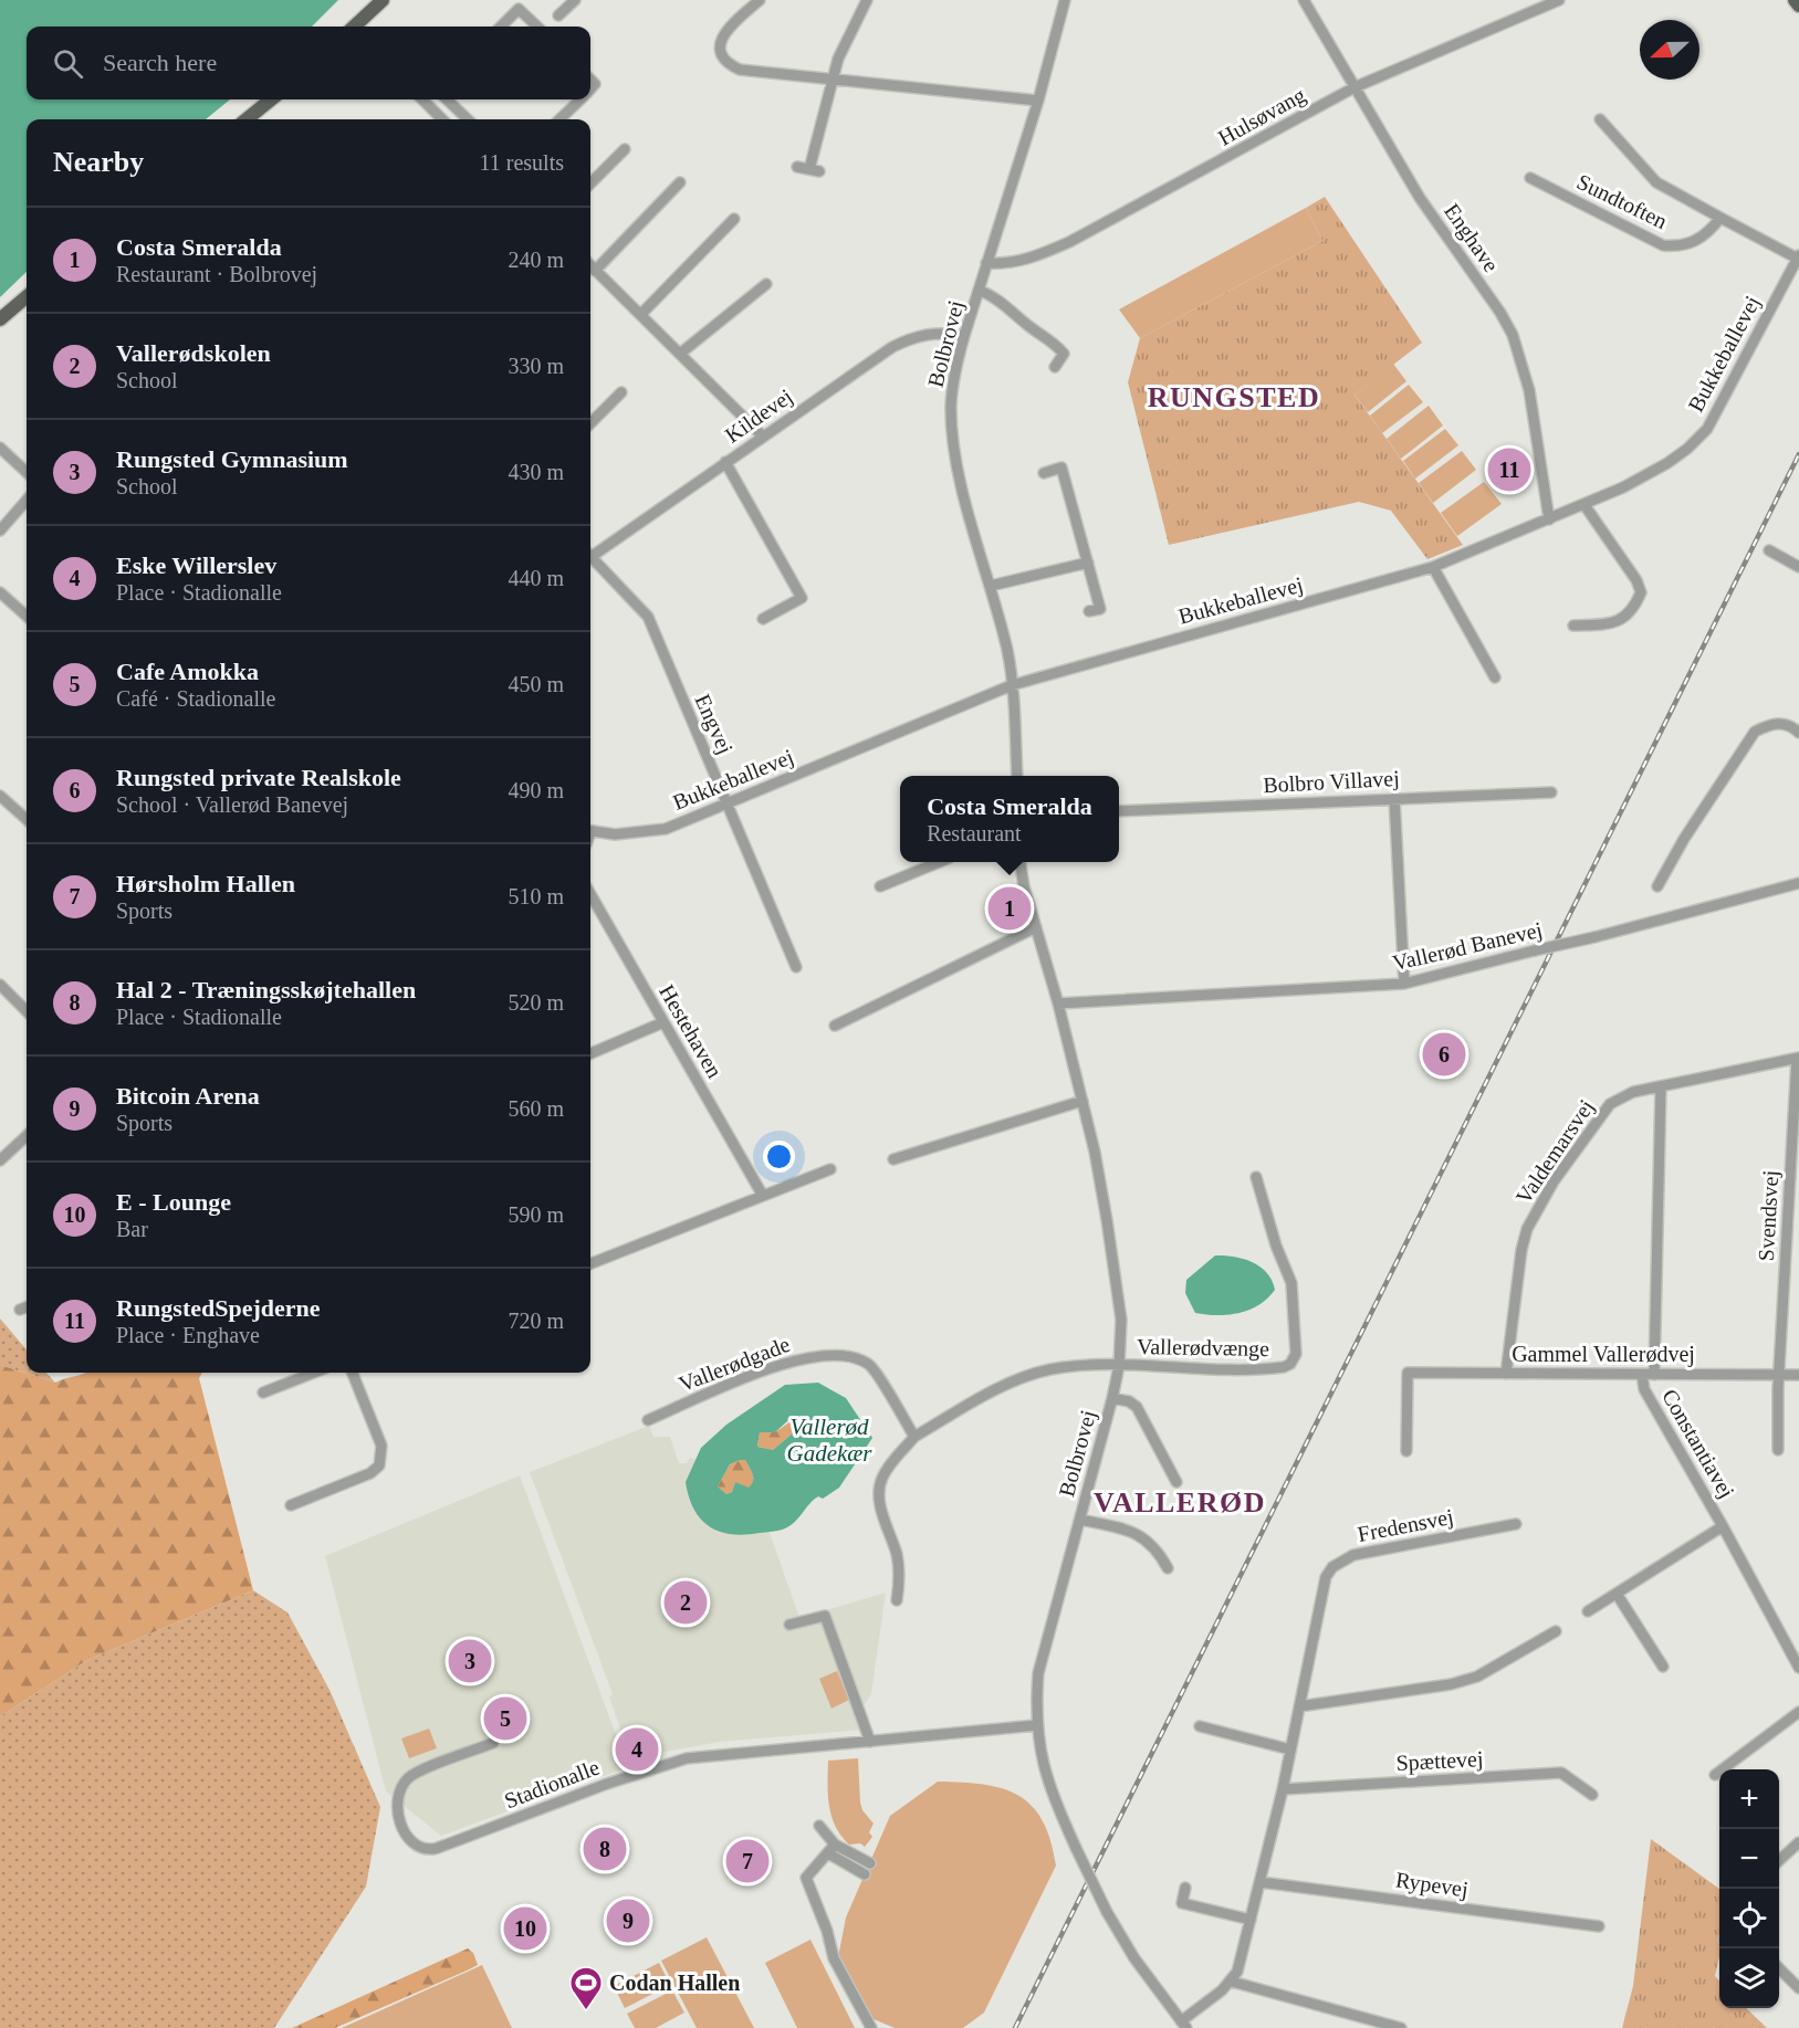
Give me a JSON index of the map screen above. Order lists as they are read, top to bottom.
{
  "streets": {
    "street": [
      "Hulsøvang",
      "Sundtoften",
      "Enghave",
      "Bolbrovej",
      "Bukkeballevej",
      "Kildevej",
      "Engvej",
      "Bolbro Villavej",
      "Vallerød Banevej",
      "Hestehaven",
      "Valdemarsvej",
      "Svendsvej",
      "Vallerødvænge",
      "Gammel Vallerødvej",
      "Vallerødgade",
      "Constantiavej",
      "Fredensvej",
      "Spættevej",
      "Stadionalle",
      "Rypevej"
    ]
  },
  "crossings": [
    ["Hulsøvang", "Enghave"],
    ["Hulsøvang", "Bolbrovej"],
    ["Enghave", "Bukkeballevej"],
    ["Bolbrovej", "Bukkeballevej"],
    ["Bolbrovej", "Kildevej"],
    ["Bolbrovej", "Vallerød Banevej"],
    ["Bolbrovej", "Vallerødvænge"],
    ["Bolbrovej", "Stadionalle"],
    ["Bukkeballevej", "Engvej"],
    ["Valdemarsvej", "Svendsvej"],
    ["Valdemarsvej", "Gammel Vallerødvej"],
    ["Svendsvej", "Gammel Vallerødvej"],
    ["Gammel Vallerødvej", "Constantiavej"],
    ["Fredensvej", "Spættevej"],
    ["Fredensvej", "Rypevej"]
  ],
  "districts": ["RUNGSTED", "VALLERØD"],
  "water": ["Vallerød Gadekær"],
  "places": {
    "sports": ["Codan Hallen"]
  },
  "north": "left",
  "page": {
    "search": "Search here",
    "heading": ["Nearby", "11 results"],
    "list": [
      {
        "mark": "1",
        "name": "Costa Smeralda",
        "note": "Restaurant · Bolbrovej",
        "value": "240 m"
      },
      {
        "mark": "2",
        "name": "Vallerødskolen",
        "note": "School",
        "value": "330 m"
      },
      {
        "mark": "3",
        "name": "Rungsted Gymnasium",
        "note": "School",
        "value": "430 m"
      },
      {
        "mark": "4",
        "name": "Eske Willerslev",
        "note": "Place · Stadionalle",
        "value": "440 m"
      },
      {
        "mark": "5",
        "name": "Cafe Amokka",
        "note": "Café · Stadionalle",
        "value": "450 m"
      },
      {
        "mark": "6",
        "name": "Rungsted private Realskole",
        "note": "School · Vallerød Banevej",
        "value": "490 m"
      },
      {
        "mark": "7",
        "name": "Hørsholm Hallen",
        "note": "Sports",
        "value": "510 m"
      },
      {
        "mark": "8",
        "name": "Hal 2 - Træningsskøjtehallen",
        "note": "Place · Stadionalle",
        "value": "520 m"
      },
      {
        "mark": "9",
        "name": "Bitcoin Arena",
        "note": "Sports",
        "value": "560 m"
      },
      {
        "mark": "10",
        "name": "E - Lounge",
        "note": "Bar",
        "value": "590 m"
      },
      {
        "mark": "11",
        "name": "RungstedSpejderne",
        "note": "Place · Enghave",
        "value": "720 m"
      }
    ],
    "pins": [
      "11",
      "1",
      "6",
      "2",
      "3",
      "5",
      "4",
      "8",
      "7",
      "9",
      "10"
    ],
    "popup": ["Costa Smeralda", "Restaurant"],
    "map_buttons": ["+", "−"]
  }
}
